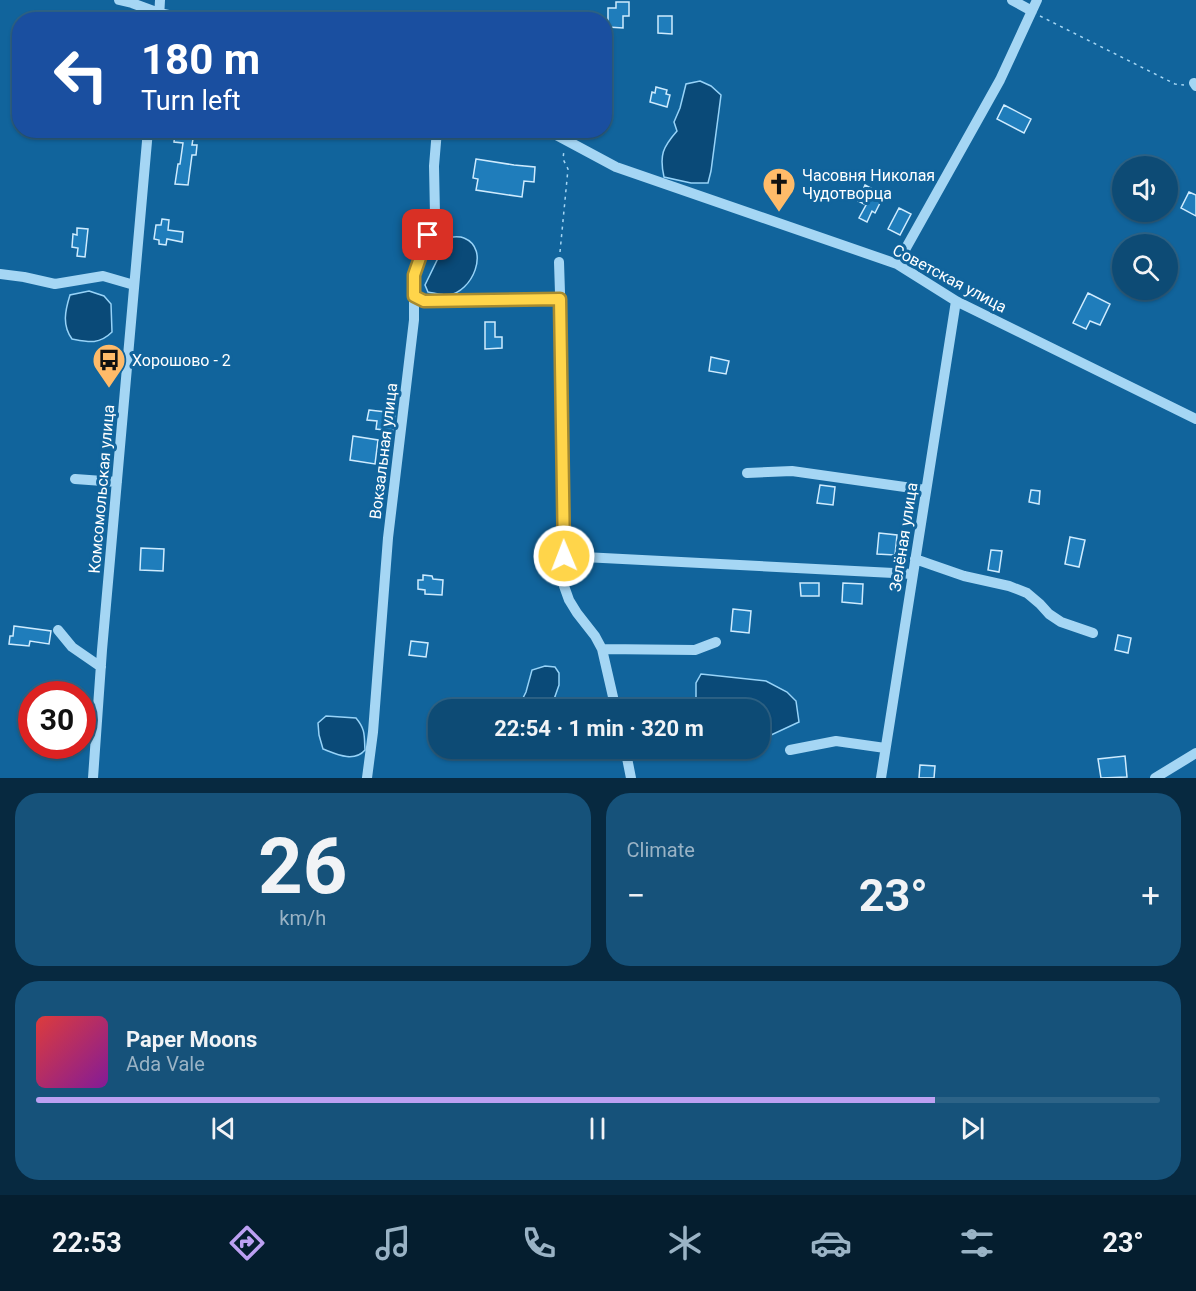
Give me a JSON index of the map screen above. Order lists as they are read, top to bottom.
{
  "streets": {
    "street": [
      "Советская улица",
      "Вокзальная улица",
      "Комсомольская улица",
      "Зелёная улица"
    ]
  },
  "crossings": [
    ["Советская улица", "Зелёная улица"]
  ],
  "places": {
    "church": ["Часовня Николая Чудотворца"],
    "bus stop": ["Хорошово - 2"]
  },
  "page": {
    "turn": ["180 m", "Turn left"],
    "limit": "30",
    "trip": "22:54 · 1 min · 320 m",
    "tile": [
      ["26", "km/h"],
      "Climate"
    ],
    "heat": ["−", "23°", "+"],
    "song": ["Paper Moons", "Ada Vale"],
    "tabs": ["22:53", "23°"]
  }
}
